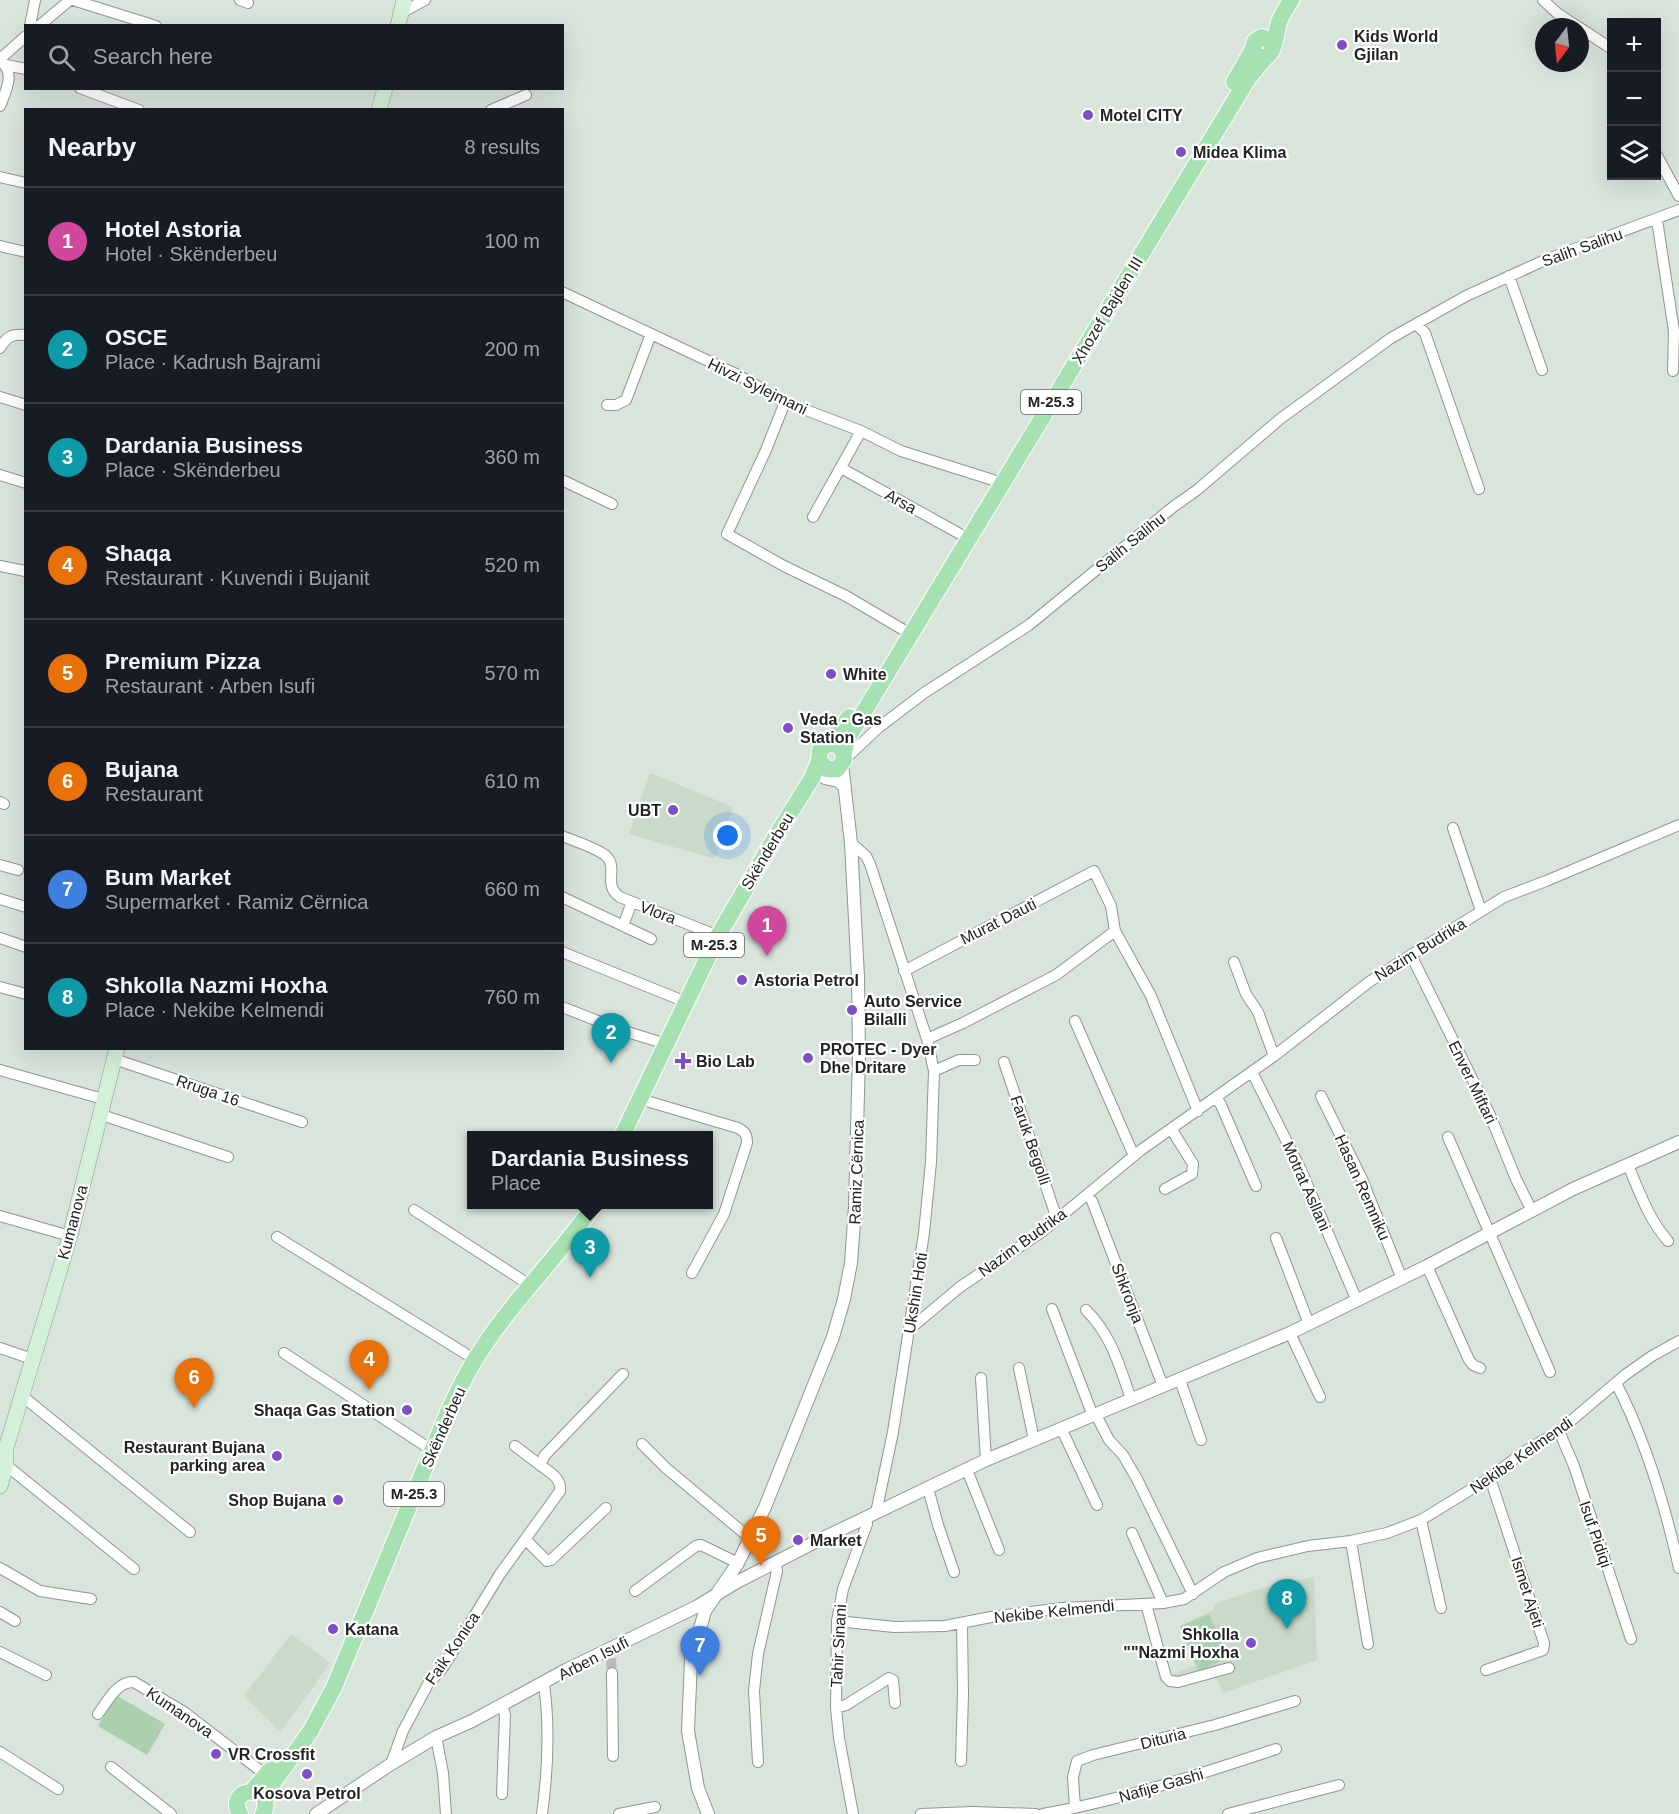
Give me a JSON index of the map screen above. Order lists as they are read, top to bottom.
{
  "streets": {
    "main road": [
      "Xhozef Bajden III",
      "M-25.3",
      "Skënderbeu",
      "Kumanova"
    ],
    "street": [
      "Salih Salihu",
      "Hivzi Sylejmani",
      "Arsa",
      "Vlora",
      "Murat Dauti",
      "Nazim Budrika",
      "Enver Miftari",
      "Rruga 16",
      "Faruk Begolli",
      "Ramiz Cërnica",
      "Motrat Asllani",
      "Hasan Remniku",
      "Ukshin Hoti",
      "Shkronja",
      "Nekibe Kelmendi",
      "Isuf Pidiqi",
      "Ismet Ajeti",
      "Tahir Sinani",
      "Faik Konica",
      "Arben Isufi",
      "Dituria",
      "Nafije Gashi"
    ]
  },
  "crossings": [
    ["Salih Salihu", "Xhozef Bajden III"],
    ["Salih Salihu", "Skënderbeu"],
    ["Salih Salihu", "Ramiz Cërnica"],
    ["Xhozef Bajden III", "Hivzi Sylejmani"],
    ["Xhozef Bajden III", "Arsa"],
    ["Xhozef Bajden III", "Skënderbeu"],
    ["Xhozef Bajden III", "Ramiz Cërnica"],
    ["M-25.3", "Skënderbeu"],
    ["Skënderbeu", "Vlora"],
    ["Skënderbeu", "Ramiz Cërnica"],
    ["Skënderbeu", "Kumanova"],
    ["Murat Dauti", "Ukshin Hoti"],
    ["Nazim Budrika", "Enver Miftari"],
    ["Nazim Budrika", "Faruk Begolli"],
    ["Nazim Budrika", "Motrat Asllani"],
    ["Nazim Budrika", "Ukshin Hoti"],
    ["Rruga 16", "Kumanova"],
    ["Ramiz Cërnica", "Ukshin Hoti"],
    ["Ramiz Cërnica", "Arben Isufi"],
    ["Ukshin Hoti", "Tahir Sinani"],
    ["Ukshin Hoti", "Arben Isufi"],
    ["Nekibe Kelmendi", "Isuf Pidiqi"],
    ["Nekibe Kelmendi", "Ismet Ajeti"],
    ["Nekibe Kelmendi", "Tahir Sinani"],
    ["Tahir Sinani", "Arben Isufi"],
    ["Faik Konica", "Arben Isufi"],
    ["Dituria", "Nafije Gashi"]
  ],
  "places": {
    "other": [
      "Kids World Gjilan",
      "Motel CITY",
      "Midea Klima",
      "White",
      "Veda - Gas Station",
      "UBT",
      "Astoria Petrol",
      "Auto Service Bilalli",
      "PROTEC - Dyer Dhe Dritare",
      "Shaqa Gas Station",
      "Restaurant Bujana parking area",
      "Shop Bujana",
      "Market",
      "Katana",
      "Shkolla \"\"Nazmi Hoxha",
      "VR Crossfit",
      "Kosova Petrol"
    ],
    "health": ["Bio Lab"]
  },
  "north": "bottom",
  "page": {
    "map_buttons": ["+", "−"],
    "search": "Search here",
    "heading": ["Nearby", "8 results"],
    "list": [
      {
        "mark": "1",
        "name": "Hotel Astoria",
        "note": "Hotel · Skënderbeu",
        "value": "100 m"
      },
      {
        "mark": "2",
        "name": "OSCE",
        "note": "Place · Kadrush Bajrami",
        "value": "200 m"
      },
      {
        "mark": "3",
        "name": "Dardania Business",
        "note": "Place · Skënderbeu",
        "value": "360 m"
      },
      {
        "mark": "4",
        "name": "Shaqa",
        "note": "Restaurant · Kuvendi i Bujanit",
        "value": "520 m"
      },
      {
        "mark": "5",
        "name": "Premium Pizza",
        "note": "Restaurant · Arben Isufi",
        "value": "570 m"
      },
      {
        "mark": "6",
        "name": "Bujana",
        "note": "Restaurant",
        "value": "610 m"
      },
      {
        "mark": "7",
        "name": "Bum Market",
        "note": "Supermarket · Ramiz Cërnica",
        "value": "660 m"
      },
      {
        "mark": "8",
        "name": "Shkolla Nazmi Hoxha",
        "note": "Place · Nekibe Kelmendi",
        "value": "760 m"
      }
    ],
    "pins": [
      "1",
      "2",
      "3",
      "4",
      "6",
      "5",
      "8",
      "7"
    ],
    "popup": ["Dardania Business", "Place"]
  }
}
